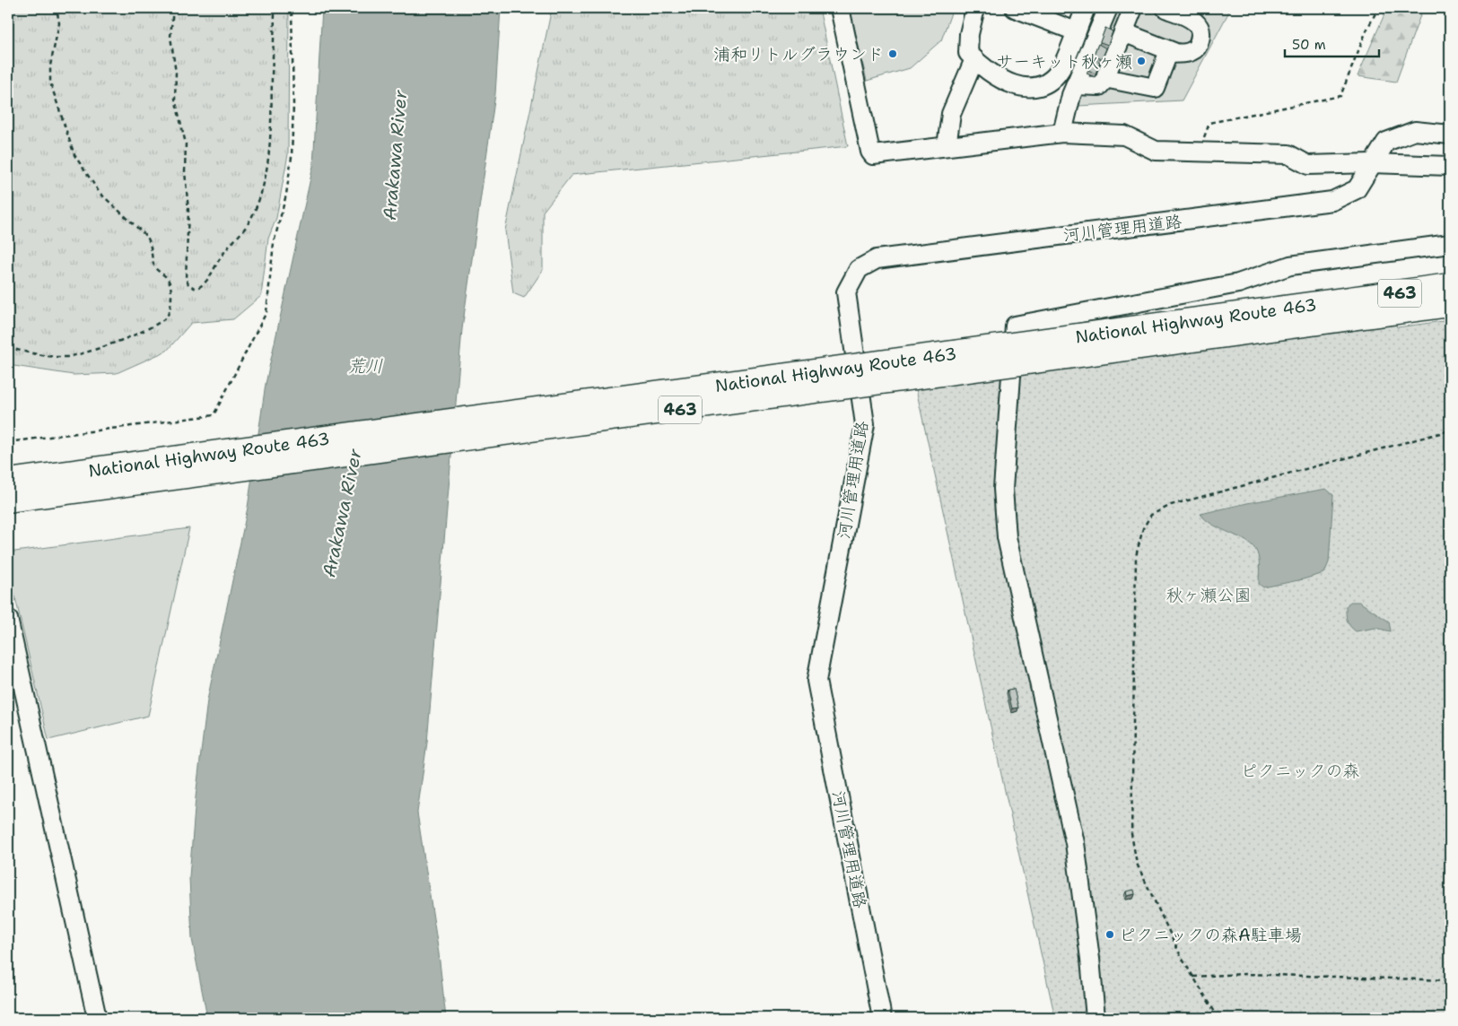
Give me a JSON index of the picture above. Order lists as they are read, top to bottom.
{
  "streets": {
    "highway": ["463", "National Highway Route 463"],
    "street": ["河川管理用道路"]
  },
  "water": ["Arakawa River", "荒川"],
  "parks": ["秋ヶ瀬公園", "ピクニックの森"],
  "places": ["浦和リトルグラウンド", "サーキット秋ヶ瀬", "ピクニックの森A駐車場"],
  "scale_bar": "50 m"
}
